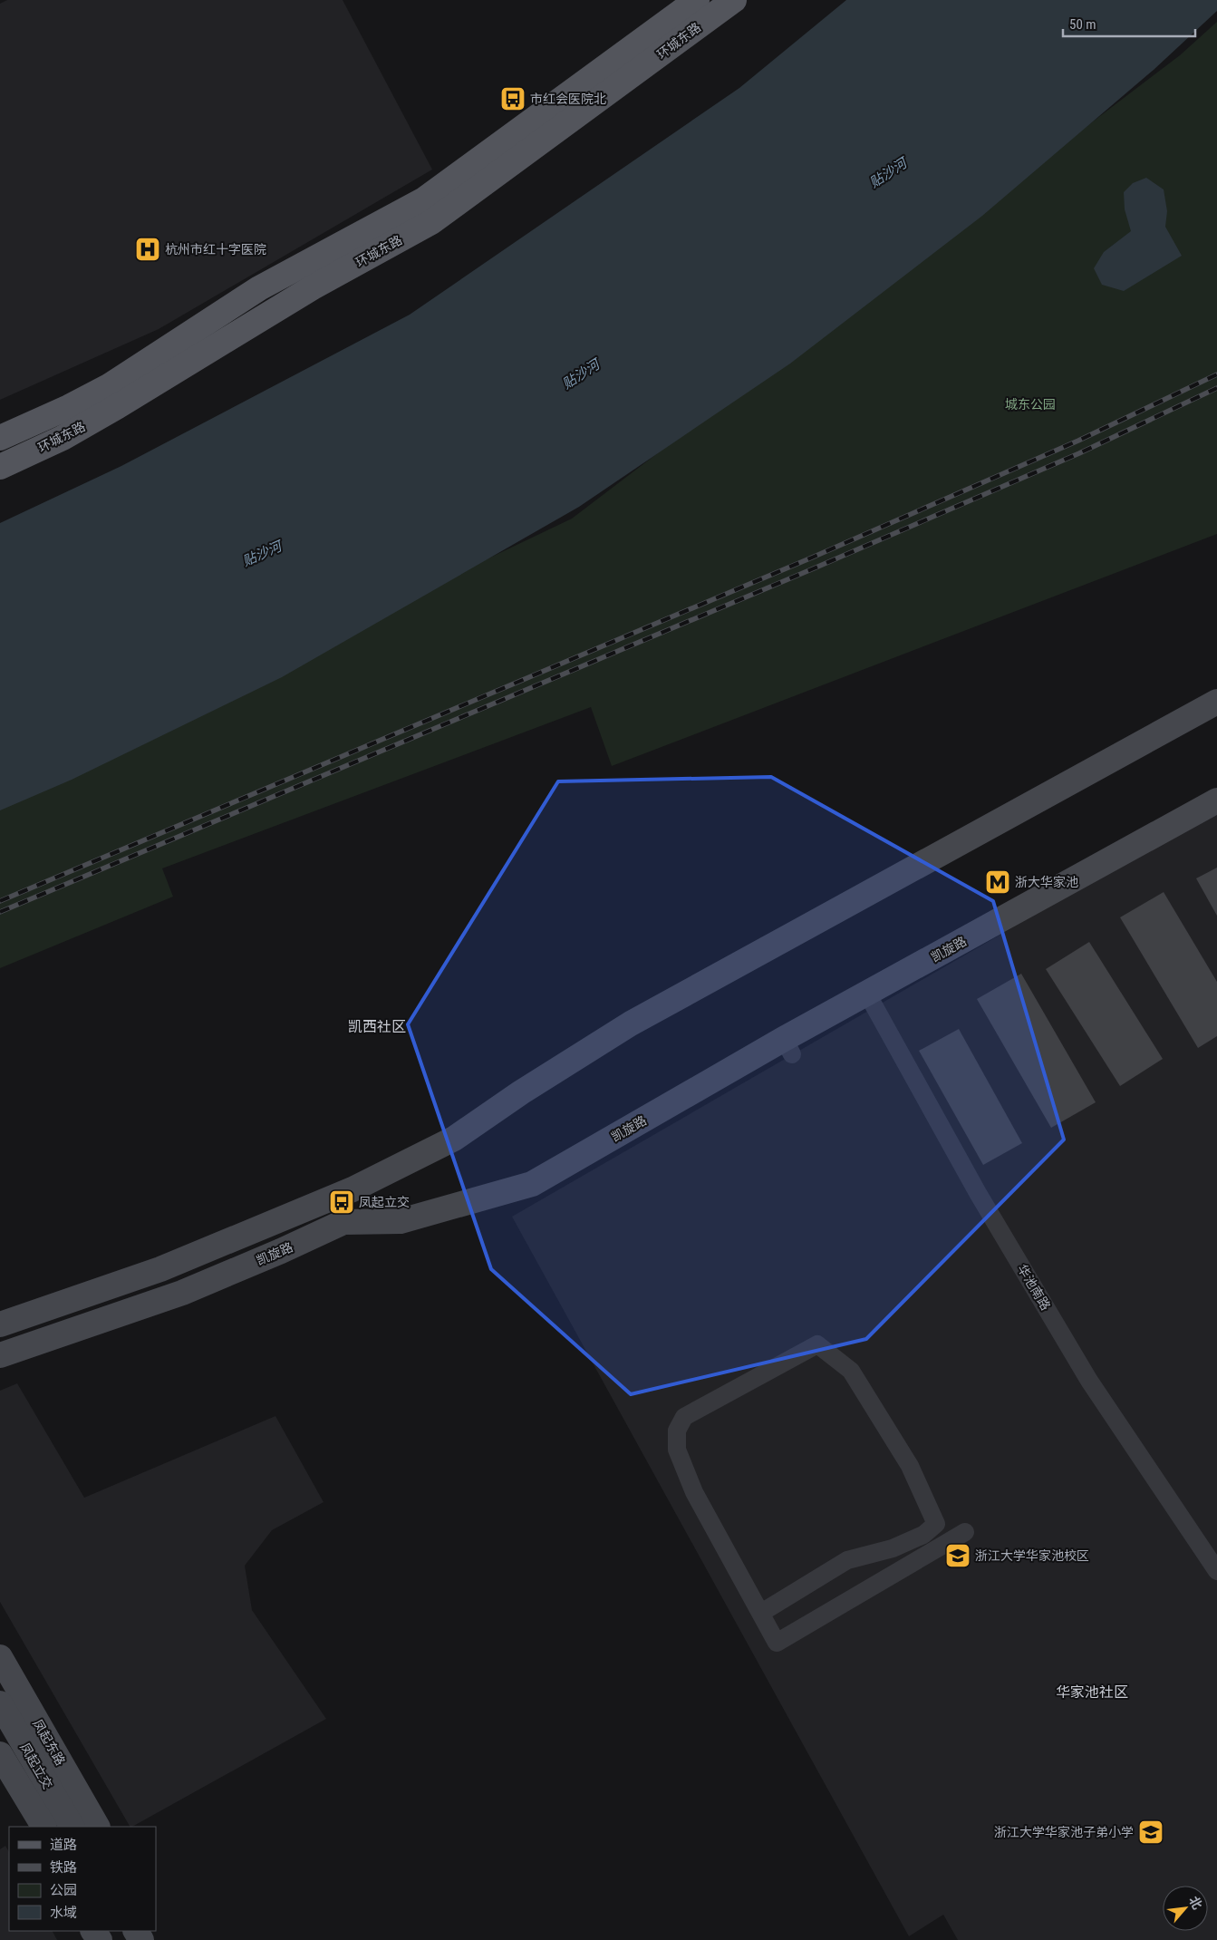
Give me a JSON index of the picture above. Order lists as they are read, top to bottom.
{
  "streets": {
    "main road": [
      "环城东路",
      "凯旋路",
      "凤起东路",
      "凤起立交"
    ],
    "street": ["华池南路"]
  },
  "crossings": [
    ["凯旋路", "华池南路"]
  ],
  "districts": ["凯西社区", "华家池社区"],
  "water": ["贴沙河"],
  "parks": ["城东公园"],
  "places": {
    "bus stop": ["市红会医院北", "凤起立交"],
    "hospital": ["杭州市红十字医院"],
    "metro station": ["浙大华家池"],
    "school or university": ["浙江大学华家池校区", "浙江大学华家池子弟小学"]
  },
  "legend": [
    "道路",
    "铁路",
    "公园",
    "水域"
  ],
  "scale_bar": "50 m",
  "north": "top right"
}
